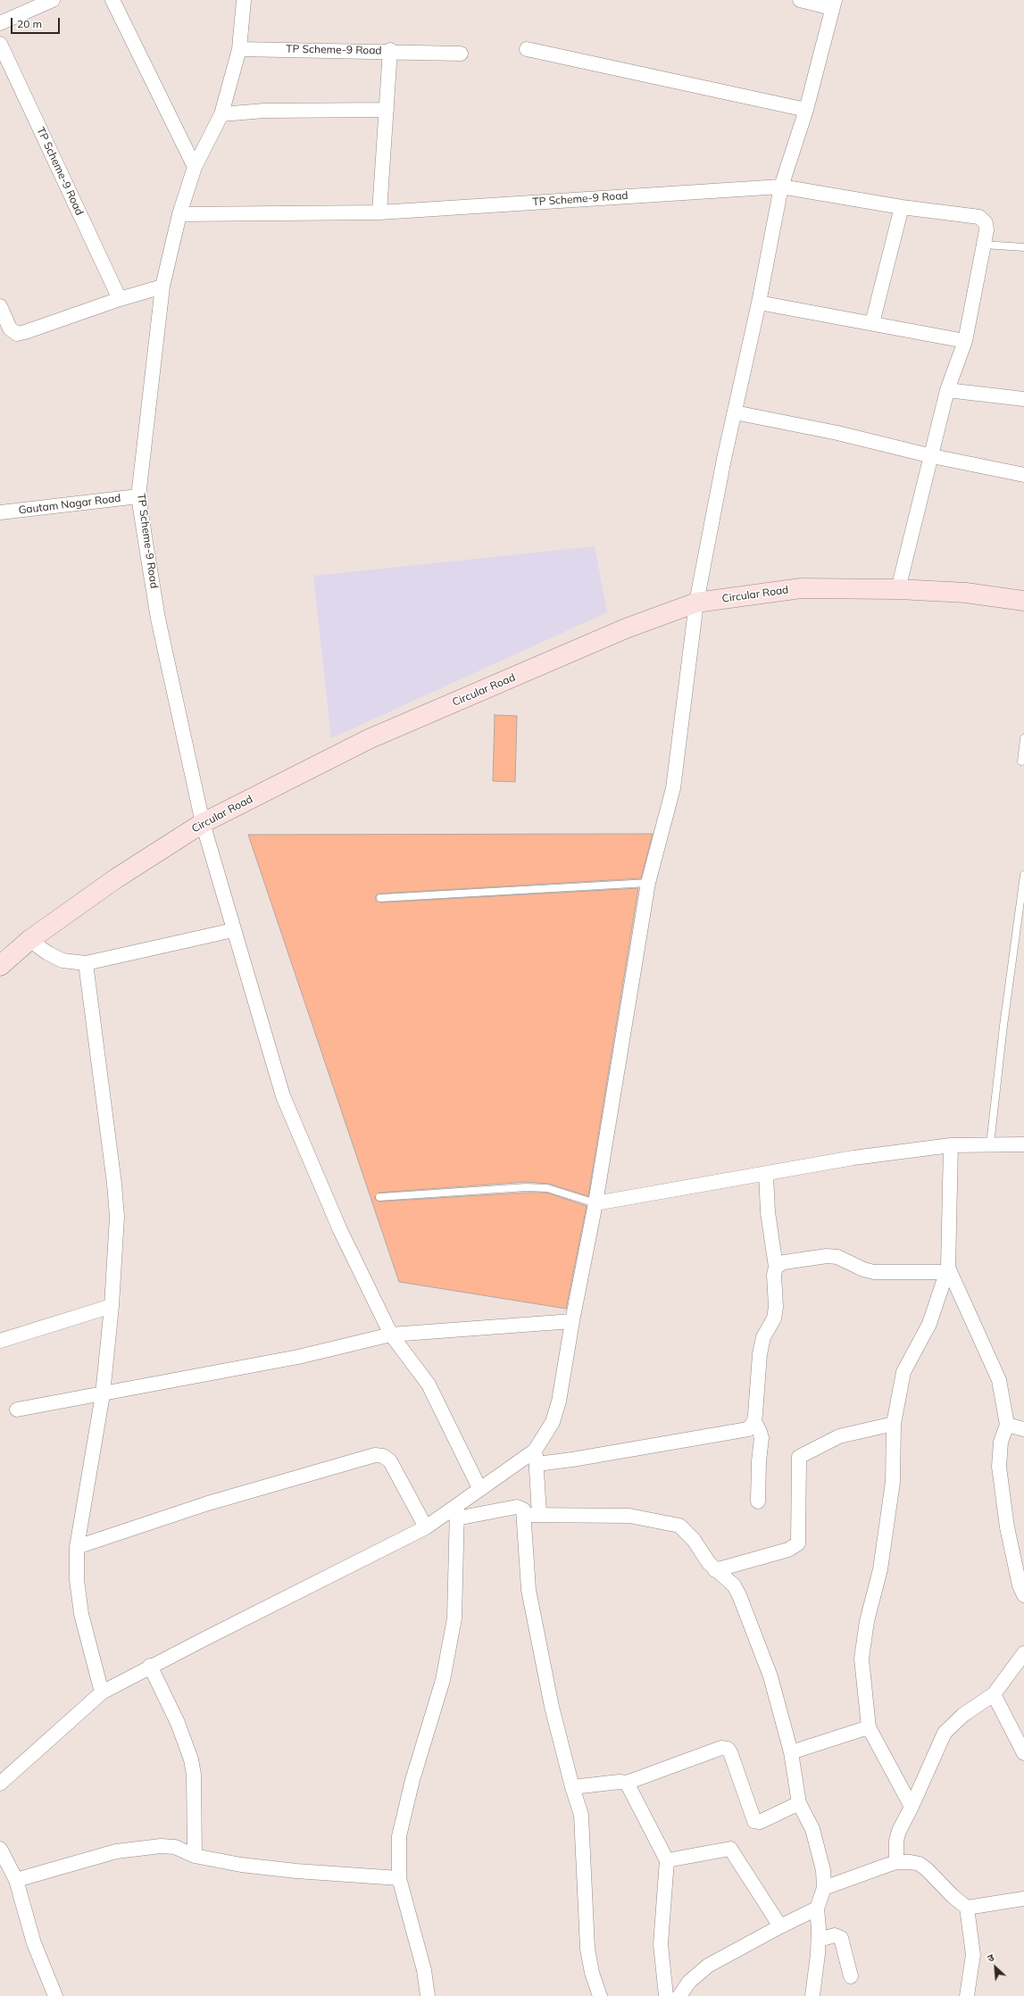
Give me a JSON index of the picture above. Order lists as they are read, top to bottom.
{
  "streets": {
    "main road": ["Circular Road"],
    "street": ["TP Scheme-9 Road", "Gautam Nagar Road"]
  },
  "crossings": [
    ["TP Scheme-9 Road", "Gautam Nagar Road"],
    ["TP Scheme-9 Road", "Circular Road"]
  ],
  "scale_bar": "20 m",
  "north": "top left"
}
